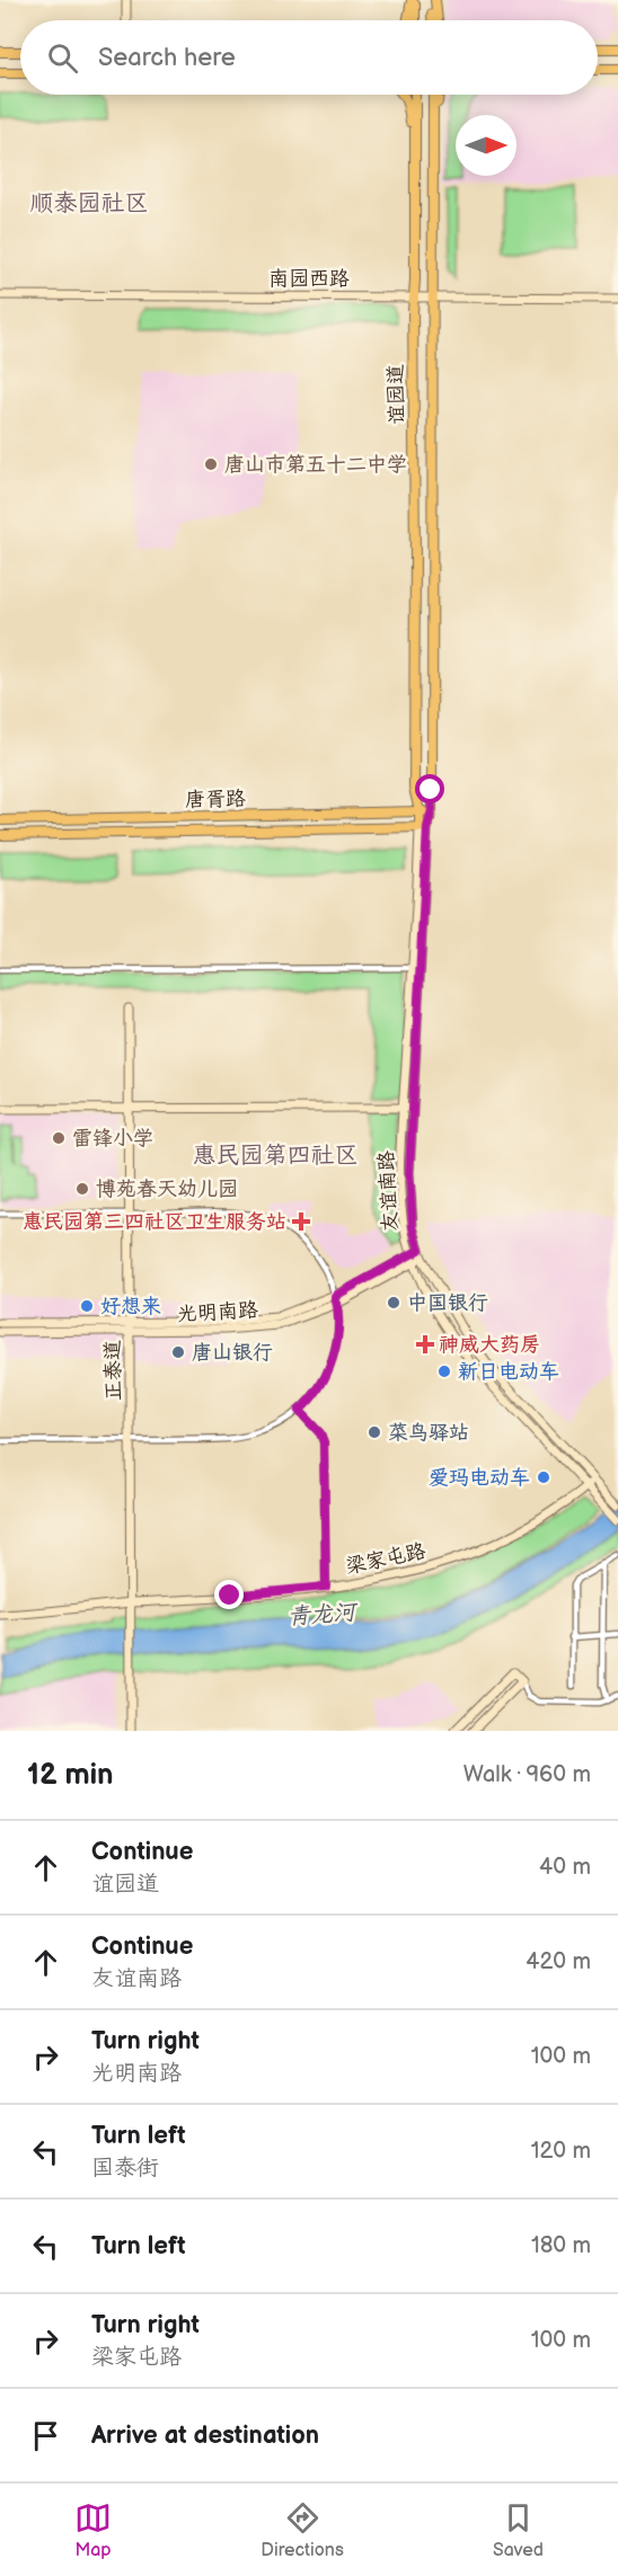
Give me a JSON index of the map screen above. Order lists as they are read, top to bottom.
{
  "streets": {
    "main road": ["谊园道", "唐胥路"],
    "street": [
      "南园西路",
      "友谊南路",
      "光明南路",
      "正泰道",
      "梁家屯路"
    ]
  },
  "crossings": [
    ["南园西路", "谊园道"],
    ["谊园道", "唐胥路"],
    ["谊园道", "友谊南路"],
    ["唐胥路", "友谊南路"],
    ["友谊南路", "光明南路"],
    ["友谊南路", "梁家屯路"],
    ["光明南路", "正泰道"],
    ["正泰道", "梁家屯路"]
  ],
  "districts": ["顺泰园社区", "惠民园第四社区"],
  "water": ["青龙河"],
  "places": {
    "other": [
      "唐山市第五十二中学",
      "雷锋小学",
      "博苑春天幼儿园",
      "中国银行",
      "好想来",
      "唐山银行",
      "新日电动车",
      "菜鸟驿站",
      "爱玛电动车"
    ],
    "health": ["惠民园第三四社区卫生服务站", "神威大药房"]
  },
  "north": "right",
  "page": {
    "search": "Search here",
    "heading": ["12 min", "Walk · 960 m"],
    "list": [
      ["Continue", "谊园道", "40 m"],
      ["Continue", "友谊南路", "420 m"],
      ["Turn right", "光明南路", "100 m"],
      ["Turn left", "国泰街", "120 m"],
      ["Turn left", "180 m"],
      ["Turn right", "梁家屯路", "100 m"],
      "Arrive at destination"
    ],
    "nav": ["Map", "Directions", "Saved"]
  }
}
